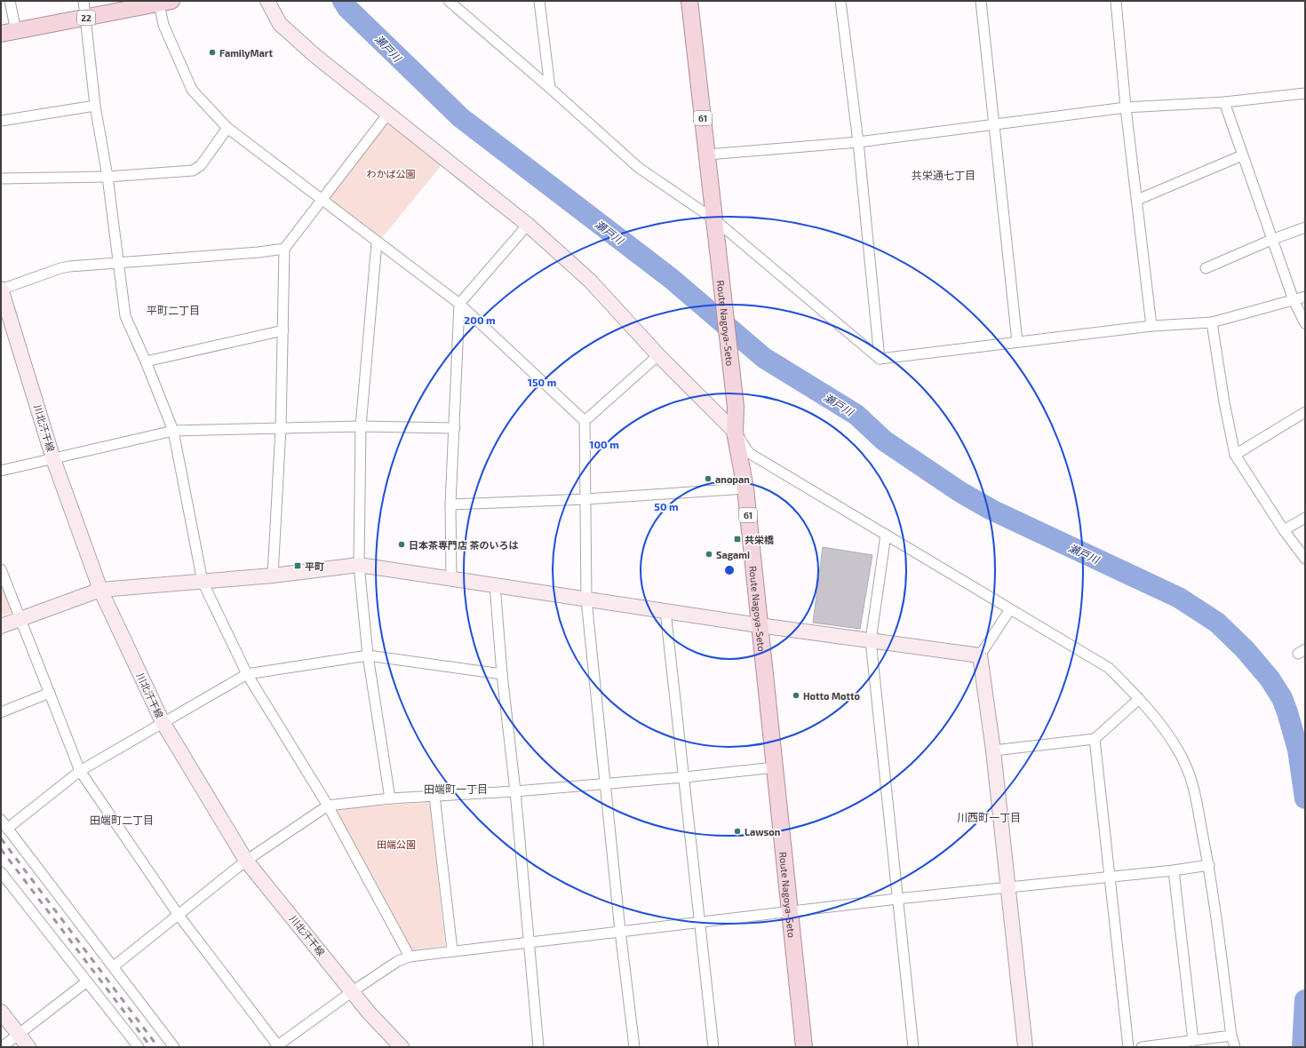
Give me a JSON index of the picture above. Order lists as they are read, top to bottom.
{
  "streets": {
    "main road": ["22", "61", "Route Nagoya-Seto"],
    "street": ["川北汗干線"]
  },
  "districts": [
    "共栄通七丁目",
    "平町二丁目",
    "田端町一丁目",
    "川西町一丁目",
    "田端町二丁目"
  ],
  "water": ["瀬戸川"],
  "parks": ["わかば公園", "田端公園"],
  "places": {
    "other": [
      "FamilyMart",
      "anopan",
      "日本茶専門店 茶のいろは",
      "Sagami",
      "Hotto Motto",
      "Lawson"
    ],
    "transit": ["共栄橋", "平町"]
  },
  "rings": [
    "200 m",
    "150 m",
    "100 m",
    "50 m"
  ]
}
